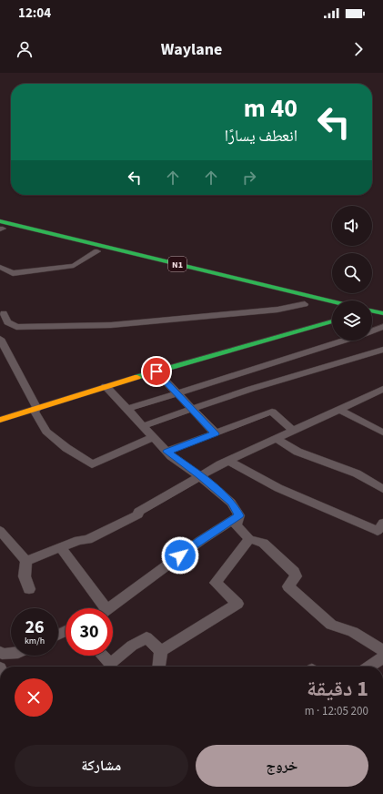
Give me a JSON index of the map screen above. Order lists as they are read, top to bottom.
{
  "streets": {
    "main road": ["N1"]
  },
  "page": {
    "status": "12:04",
    "header": "Waylane",
    "turn": ["40 m", "انعطف يسارًا"],
    "speed": "26 km/h",
    "limit": "30",
    "heading": ["1 دقيقة", "200 m · 12:05"],
    "buttons": ["خروج", "مشاركة"]
  }
}
